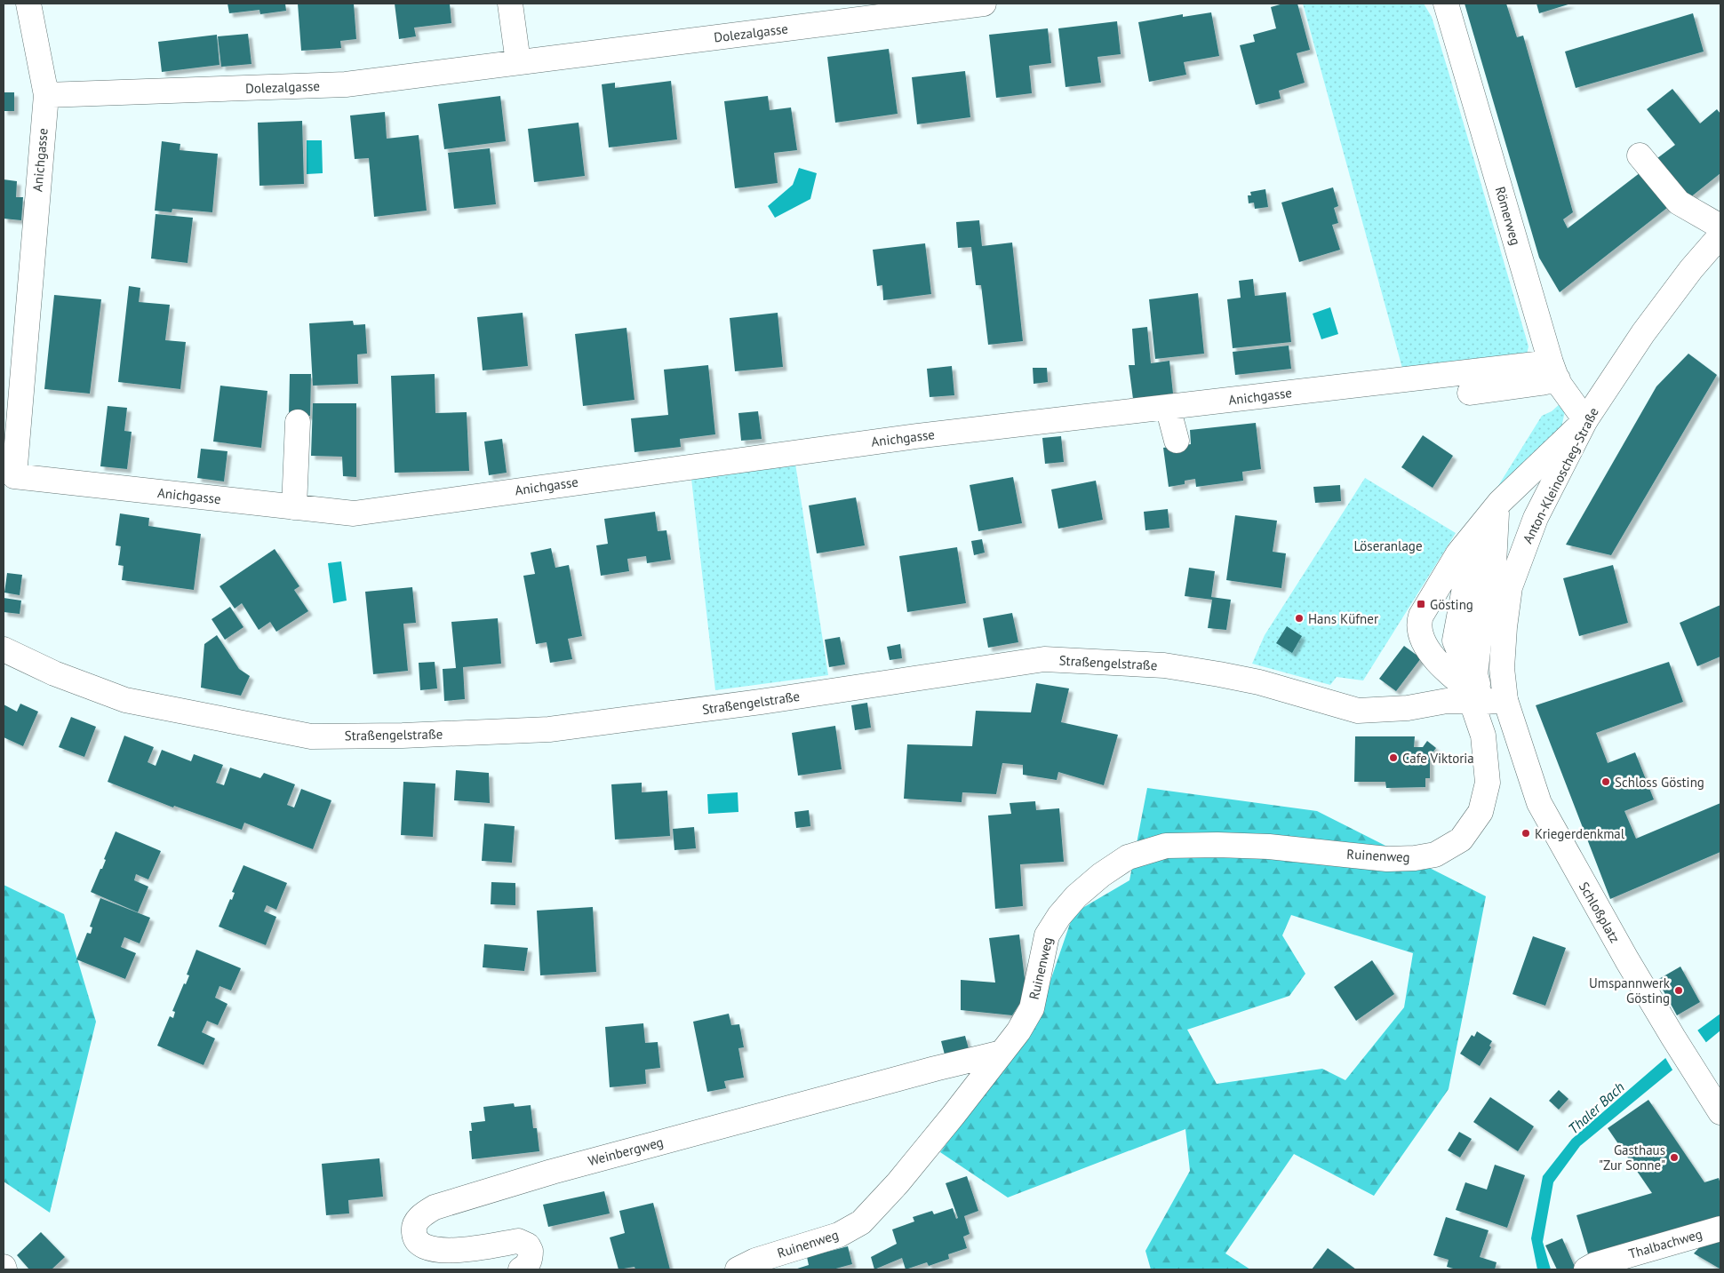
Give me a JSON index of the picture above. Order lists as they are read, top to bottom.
{
  "streets": {
    "street": [
      "Dolezalgasse",
      "Anichgasse",
      "Römerweg",
      "Anton-Kleinoscheg-Straße",
      "Straßengelstraße",
      "Ruinenweg",
      "Schloßplatz",
      "Weinbergweg",
      "Thalbachweg"
    ]
  },
  "crossings": [
    ["Dolezalgasse", "Anichgasse"],
    ["Anichgasse", "Römerweg"],
    ["Römerweg", "Anton-Kleinoscheg-Straße"],
    ["Anton-Kleinoscheg-Straße", "Straßengelstraße"],
    ["Anton-Kleinoscheg-Straße", "Ruinenweg"],
    ["Anton-Kleinoscheg-Straße", "Schloßplatz"],
    ["Straßengelstraße", "Ruinenweg"],
    ["Straßengelstraße", "Schloßplatz"],
    ["Ruinenweg", "Schloßplatz"],
    ["Ruinenweg", "Weinbergweg"]
  ],
  "water": ["Thaler Bach"],
  "parks": ["Löseranlage"],
  "places": {
    "transit": ["Gösting"],
    "other": [
      "Hans Küfner",
      "Cafe Viktoria",
      "Schloss Gösting",
      "Kriegerdenkmal",
      "Umspannwerk Gösting",
      "Gasthaus \"Zur Sonne\""
    ]
  }
}
